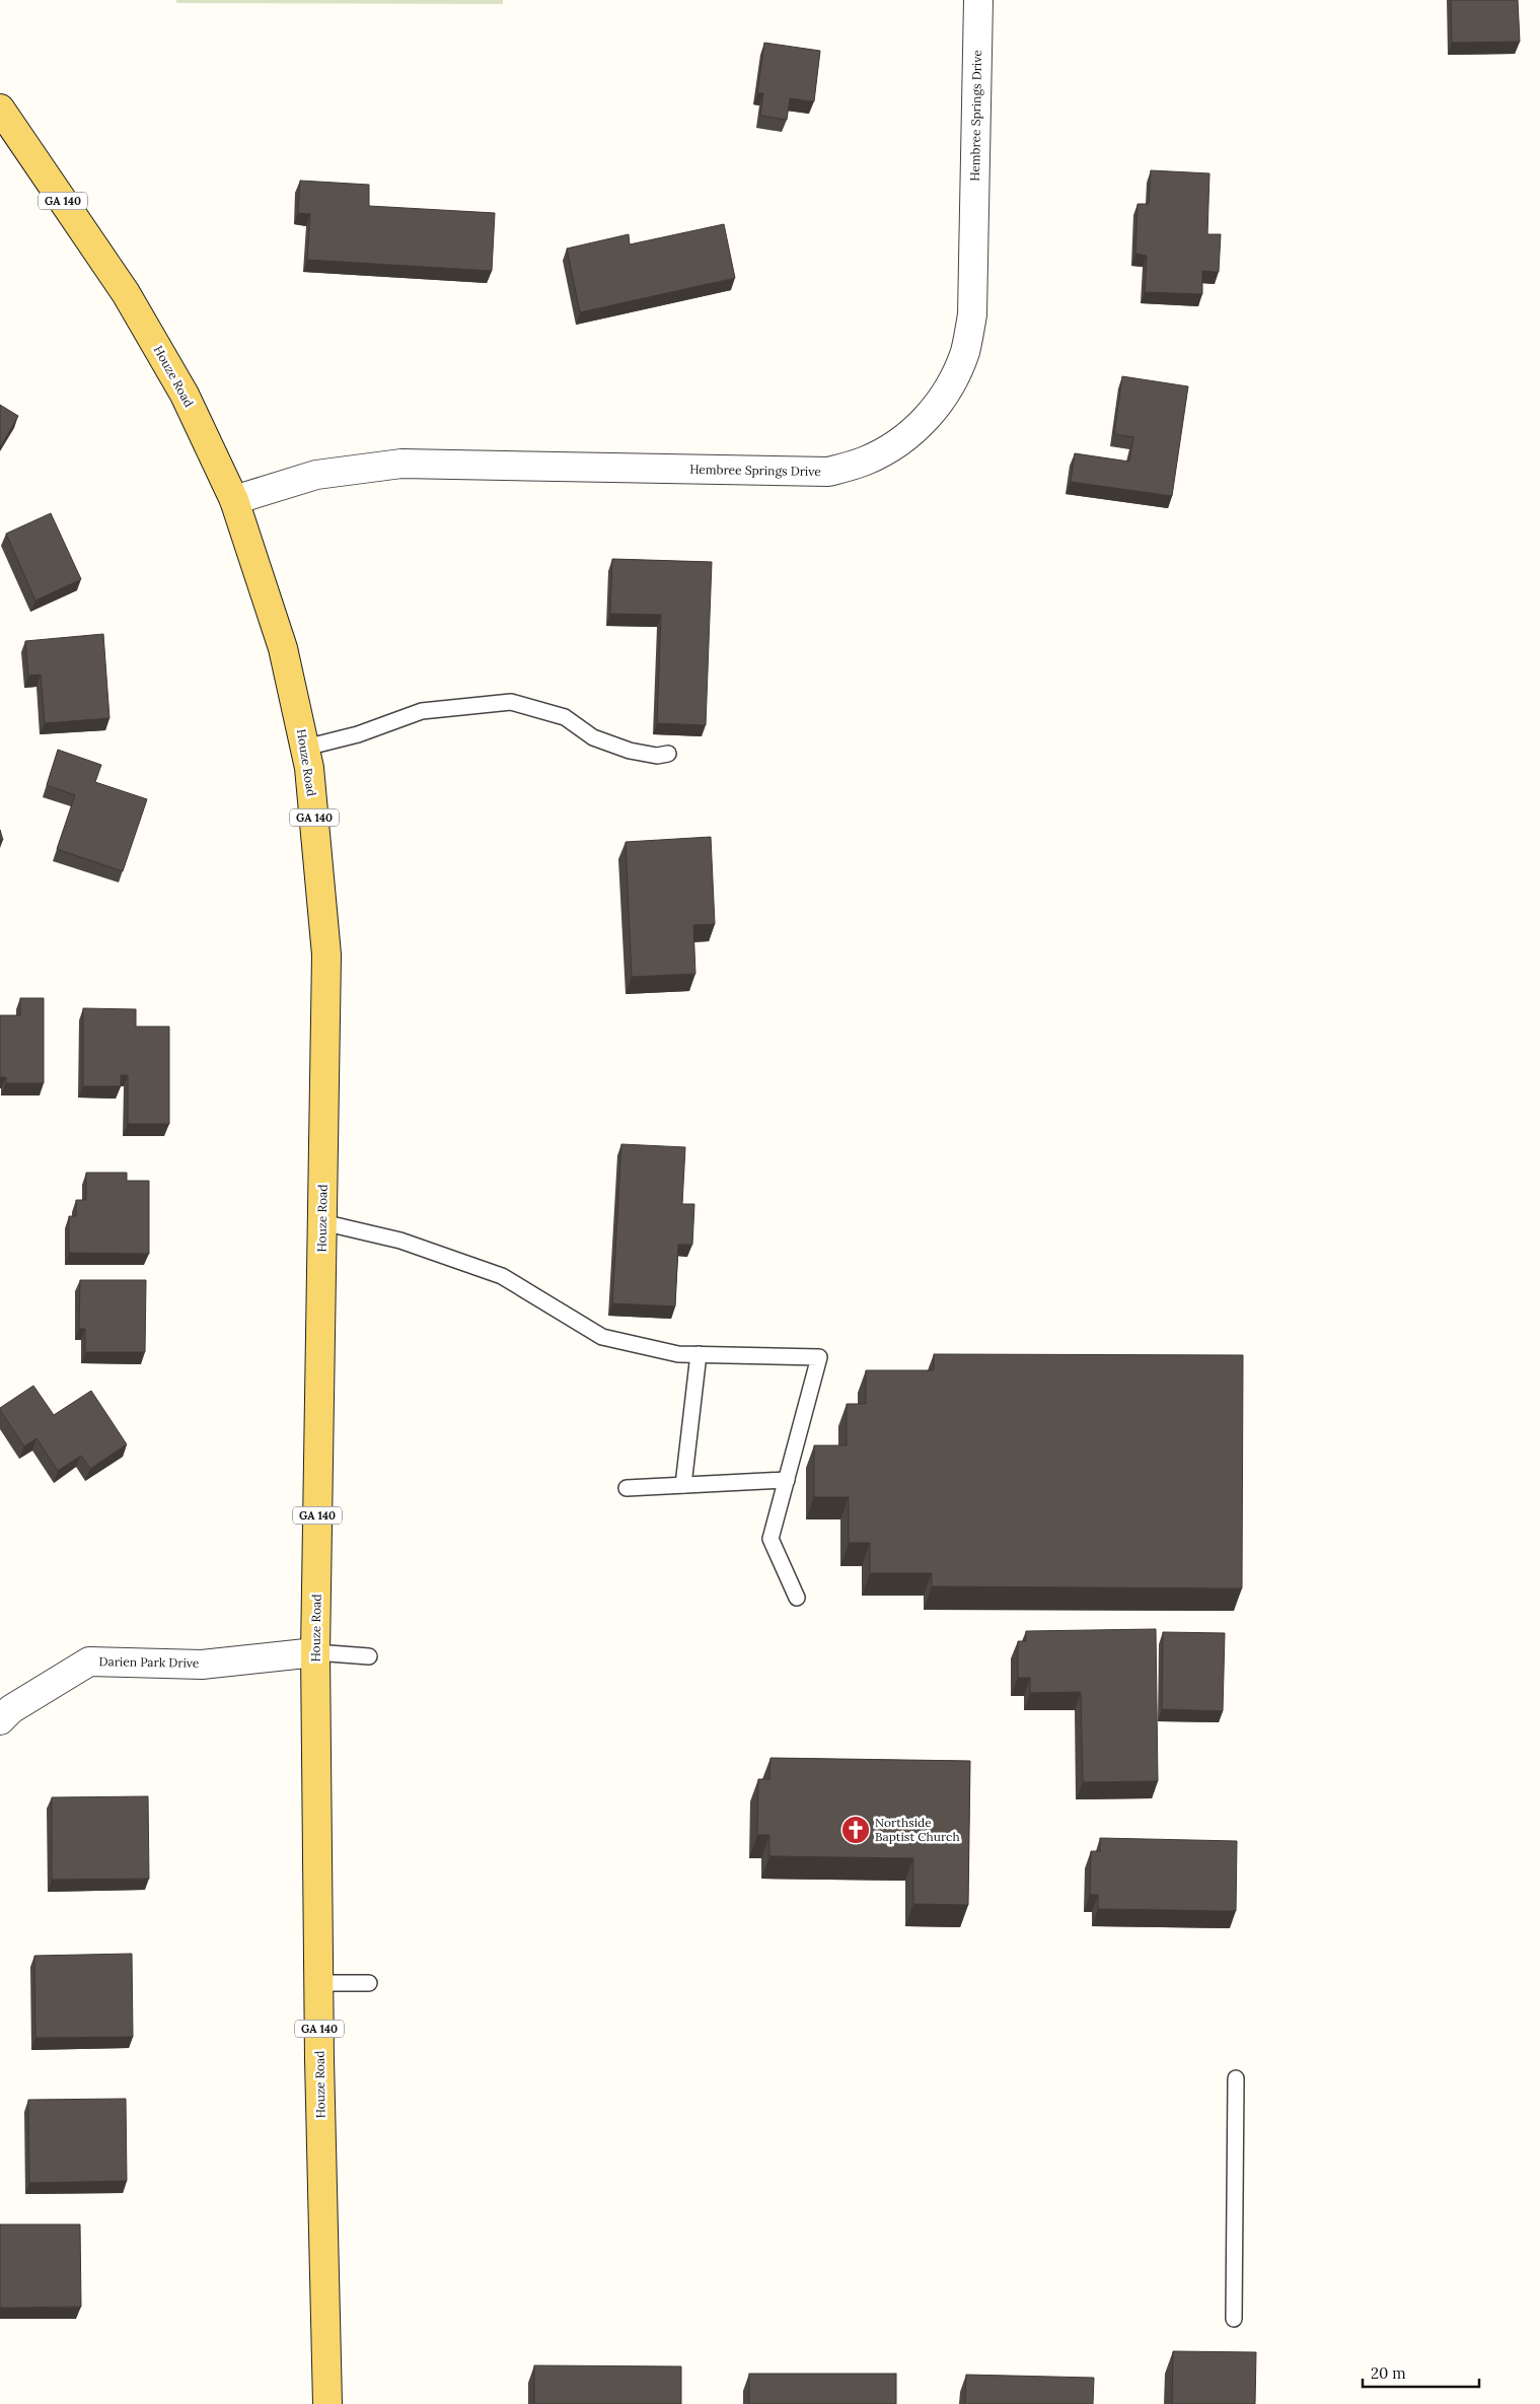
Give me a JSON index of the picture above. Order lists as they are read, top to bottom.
{
  "streets": {
    "main road": ["GA 140", "Houze Road"],
    "street": ["Hembree Springs Drive", "Darien Park Drive"]
  },
  "crossings": [
    ["Hembree Springs Drive", "Houze Road"],
    ["Houze Road", "Darien Park Drive"]
  ],
  "places": {
    "church": ["Northside Baptist Church"]
  },
  "scale_bar": "20 m"
}
